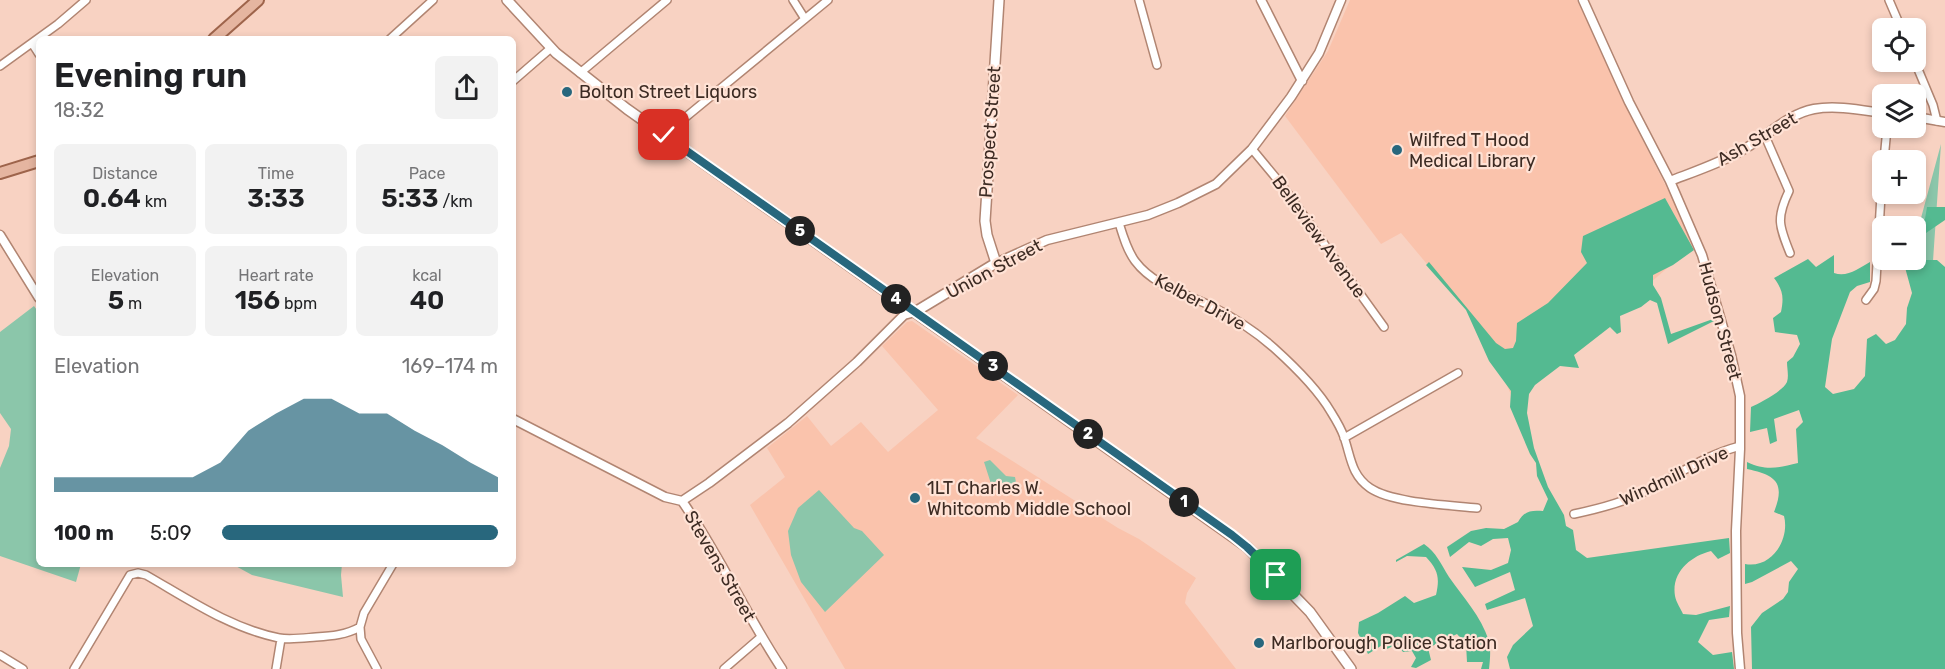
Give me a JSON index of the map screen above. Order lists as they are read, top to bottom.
{
  "streets": {
    "main road": ["Prospect Street", "Union Street"],
    "street": [
      "Ash Street",
      "Belleview Avenue",
      "Kelber Drive",
      "Hudson Street",
      "Windmill Drive",
      "Stevens Street"
    ]
  },
  "crossings": [
    ["Prospect Street", "Union Street"],
    ["Ash Street", "Hudson Street"],
    ["Belleview Avenue", "Union Street"],
    ["Union Street", "Kelber Drive"],
    ["Union Street", "Stevens Street"],
    ["Hudson Street", "Windmill Drive"]
  ],
  "places": [
    "Bolton Street Liquors",
    "Wilfred T Hood Medical Library",
    "1LT Charles W. Whitcomb Middle School",
    "Marlborough Police Station"
  ],
  "page": {
    "map_buttons": ["+", "−"],
    "heading": ["Evening run", "18:32"],
    "stats": [
      ["Distance", "0.64 km"],
      ["Time", "3:33"],
      ["Pace", "5:33 /km"],
      ["Elevation", "5 m"],
      ["Heart rate", "156 bpm"],
      ["kcal", "40"]
    ],
    "pins": [
      "5",
      "4",
      "3",
      "2",
      "1"
    ],
    "chart": ["Elevation", "169–174 m"],
    "list": [
      {
        "name": "100 m",
        "note": "5:09"
      }
    ]
  }
}
